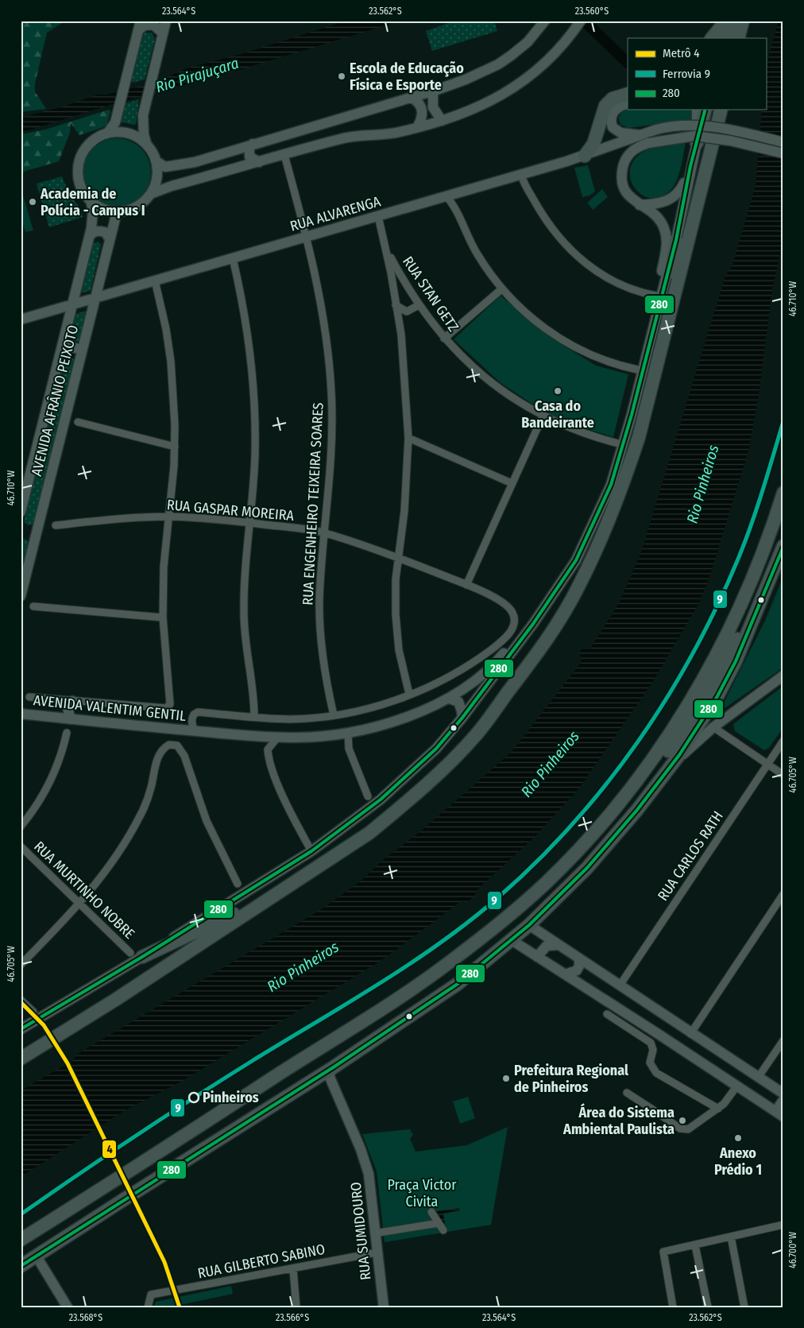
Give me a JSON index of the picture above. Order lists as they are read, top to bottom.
{
  "streets": {
    "main road": [
      "RUA ALVARENGA",
      "AVENIDA AFRÂNIO PEIXOTO",
      "AVENIDA VALENTIM GENTIL",
      "RUA SUMIDOURO"
    ],
    "street": [
      "RUA STAN GETZ",
      "RUA ENGENHEIRO TEIXEIRA SOARES",
      "RUA GASPAR MOREIRA",
      "RUA CARLOS RATH",
      "RUA MURTINHO NOBRE",
      "RUA GILBERTO SABINO"
    ]
  },
  "crossings": [
    ["RUA ALVARENGA", "AVENIDA AFRÂNIO PEIXOTO"],
    ["RUA ALVARENGA", "RUA ENGENHEIRO TEIXEIRA SOARES"],
    ["RUA STAN GETZ", "AVENIDA VALENTIM GENTIL"],
    ["RUA ENGENHEIRO TEIXEIRA SOARES", "RUA GASPAR MOREIRA"],
    ["RUA ENGENHEIRO TEIXEIRA SOARES", "AVENIDA VALENTIM GENTIL"],
    ["RUA GASPAR MOREIRA", "AVENIDA VALENTIM GENTIL"],
    ["RUA SUMIDOURO", "RUA GILBERTO SABINO"]
  ],
  "water": ["Rio Pirajuçara", "Rio Pinheiros"],
  "parks": ["Praça Victor Civita"],
  "places": [
    "Escola de Educação Física e Esporte",
    "Academia de Polícia - Campus I",
    "Casa do Bandeirante",
    "Prefeitura Regional de Pinheiros",
    "Pinheiros",
    "Área do Sistema Ambiental Paulista",
    "Anexo Prédio 1"
  ],
  "lines": ["transit line 280", "rail line 9", "metro line 4"],
  "legend": ["Metrô 4", "Ferrovia 9", "280"],
  "coordinates": [
    "23.564°S",
    "23.562°S",
    "23.560°S",
    "46.710°W",
    "46.705°W",
    "46.700°W",
    "23.568°S",
    "23.566°S"
  ]
}
